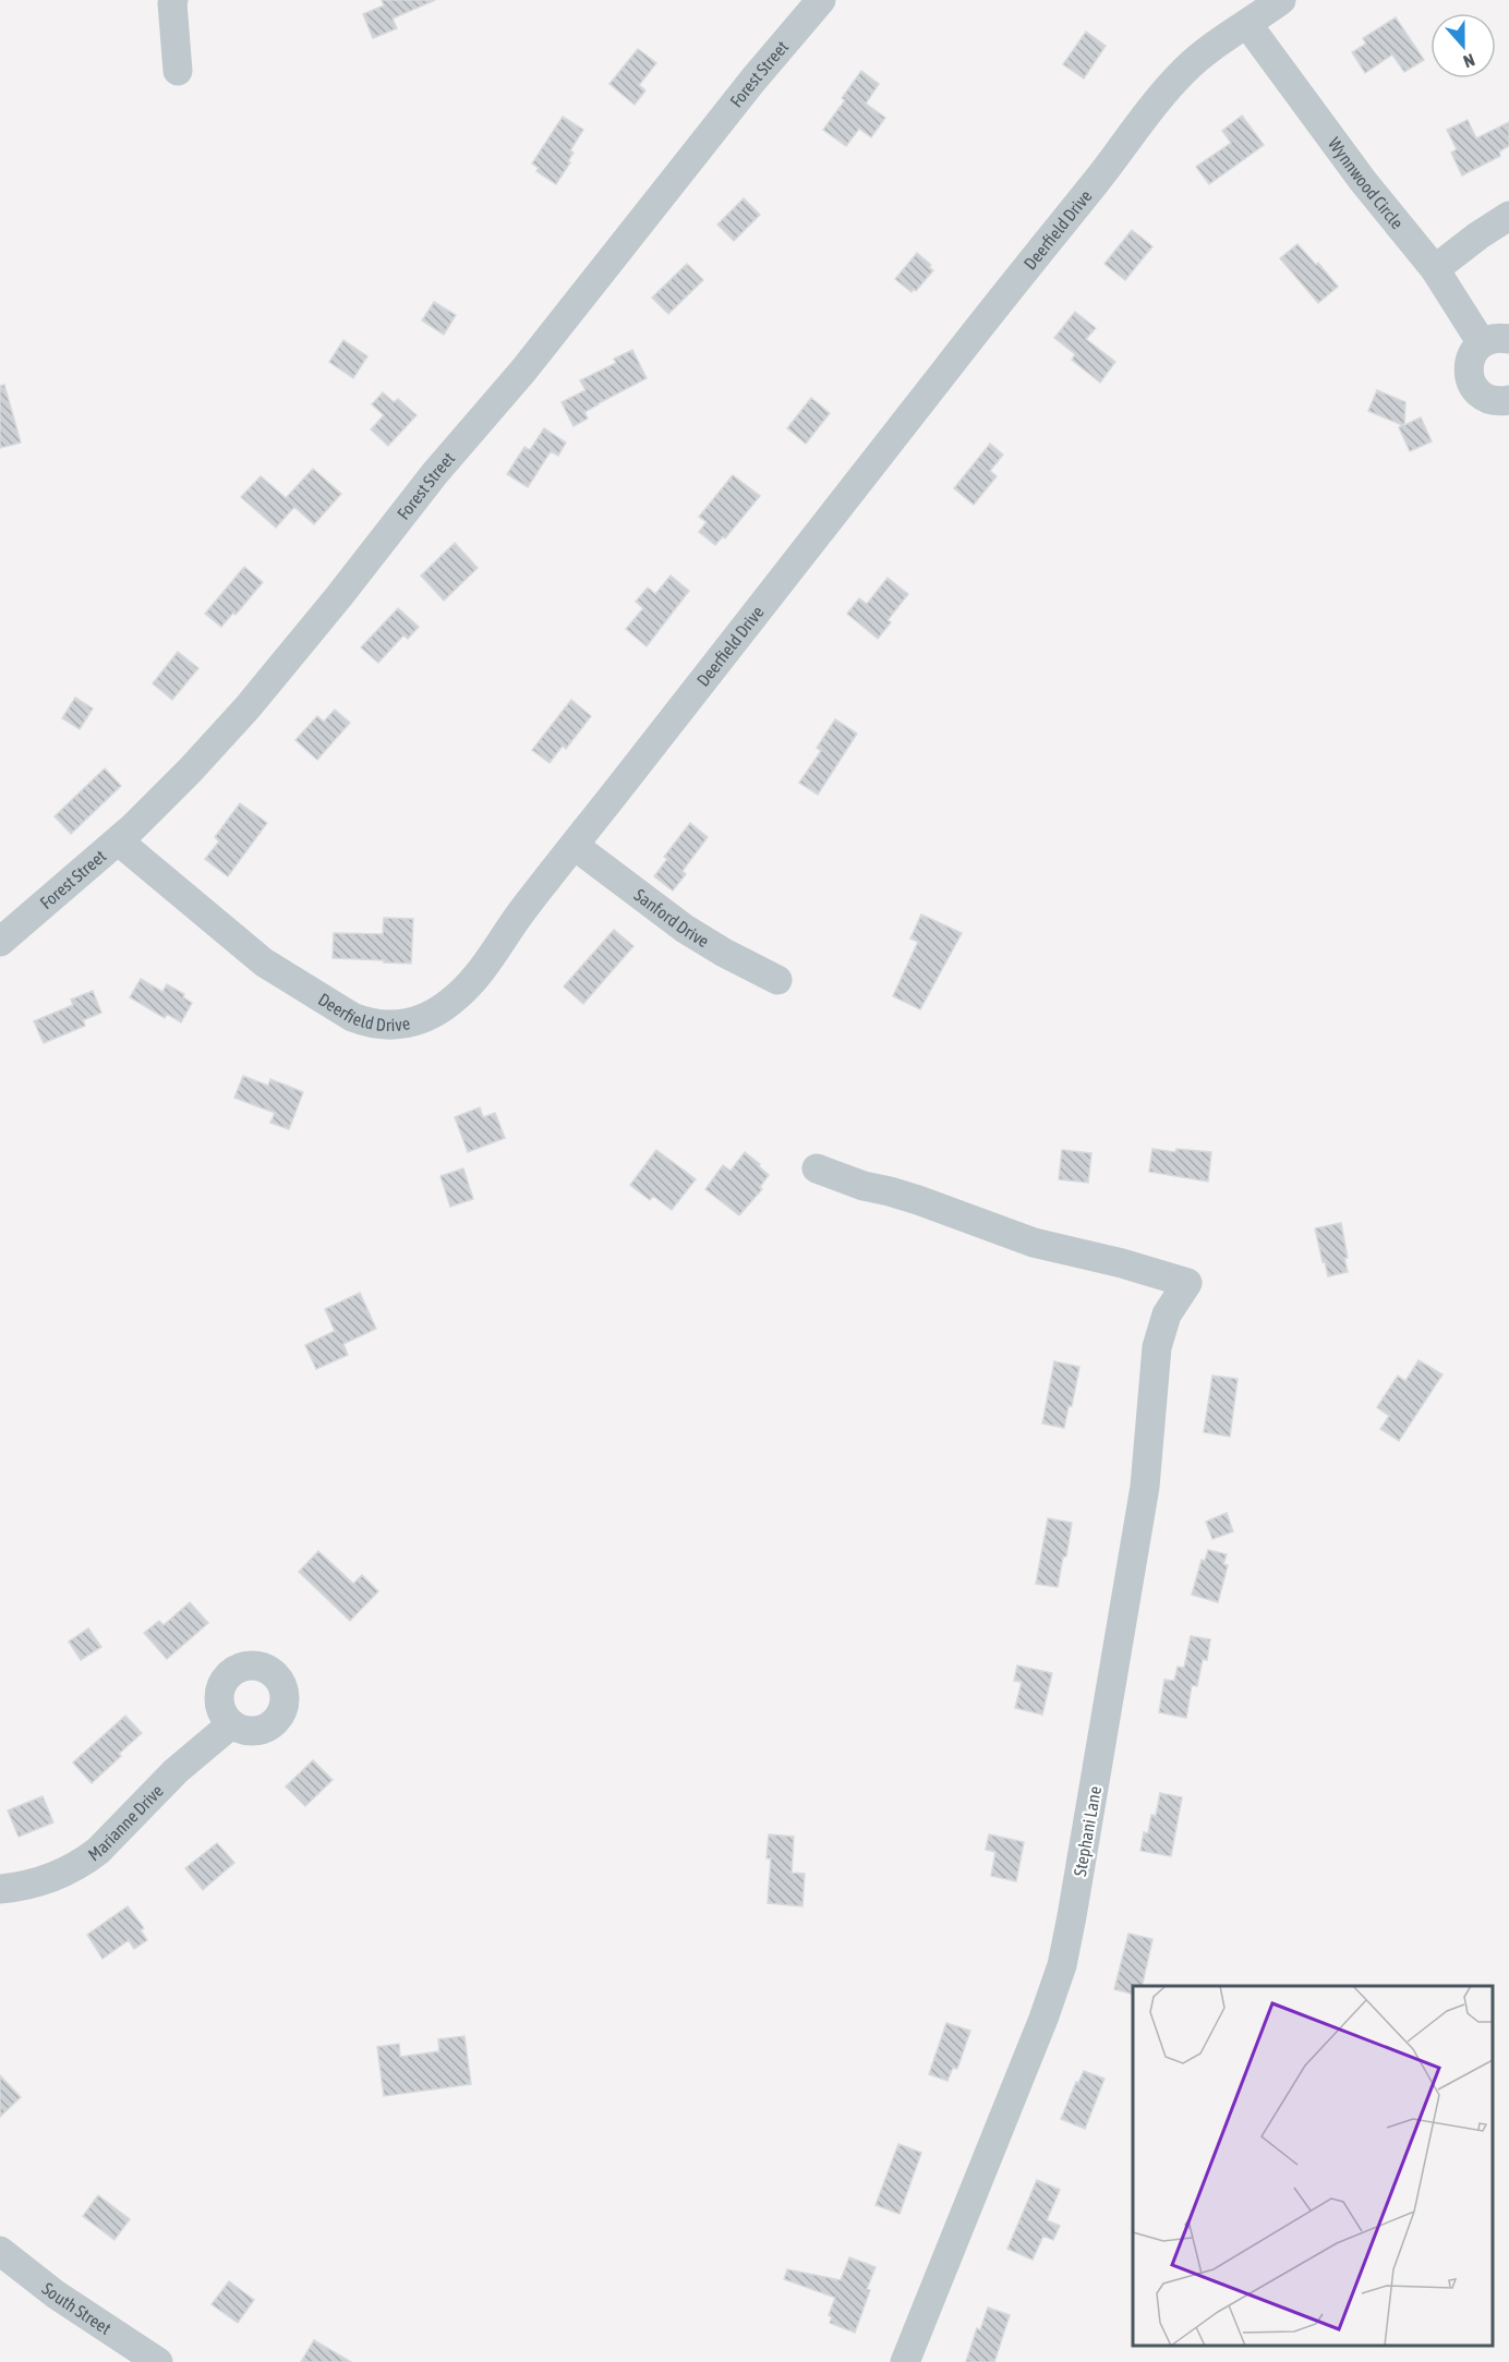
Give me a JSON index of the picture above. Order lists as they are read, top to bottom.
{
  "streets": {
    "street": [
      "Forest Street",
      "Wynnwood Circle",
      "Deerfield Drive",
      "Sanford Drive",
      "Marianne Drive",
      "Stephani Lane",
      "South Street"
    ]
  },
  "crossings": [
    ["Forest Street", "Deerfield Drive"],
    ["Wynnwood Circle", "Deerfield Drive"],
    ["Deerfield Drive", "Sanford Drive"]
  ],
  "north": "bottom"
}
